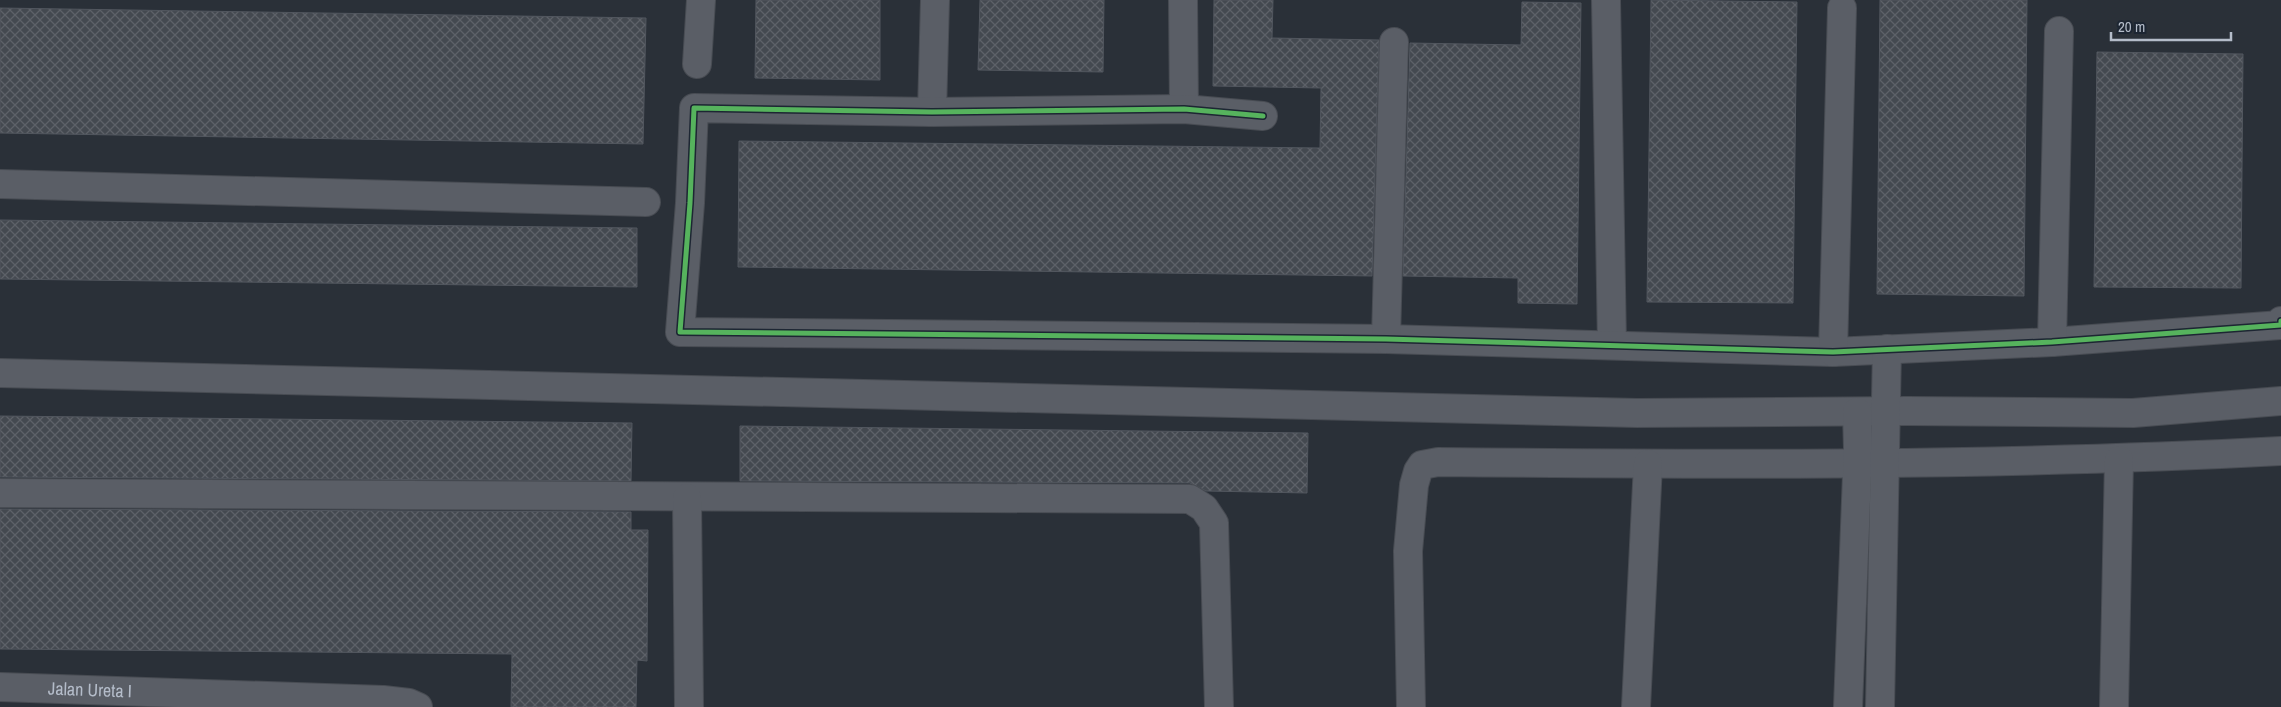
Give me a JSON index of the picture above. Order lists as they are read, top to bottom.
{
  "streets": {
    "street": ["Jalan Ureta I"]
  },
  "scale_bar": "20 m"
}
